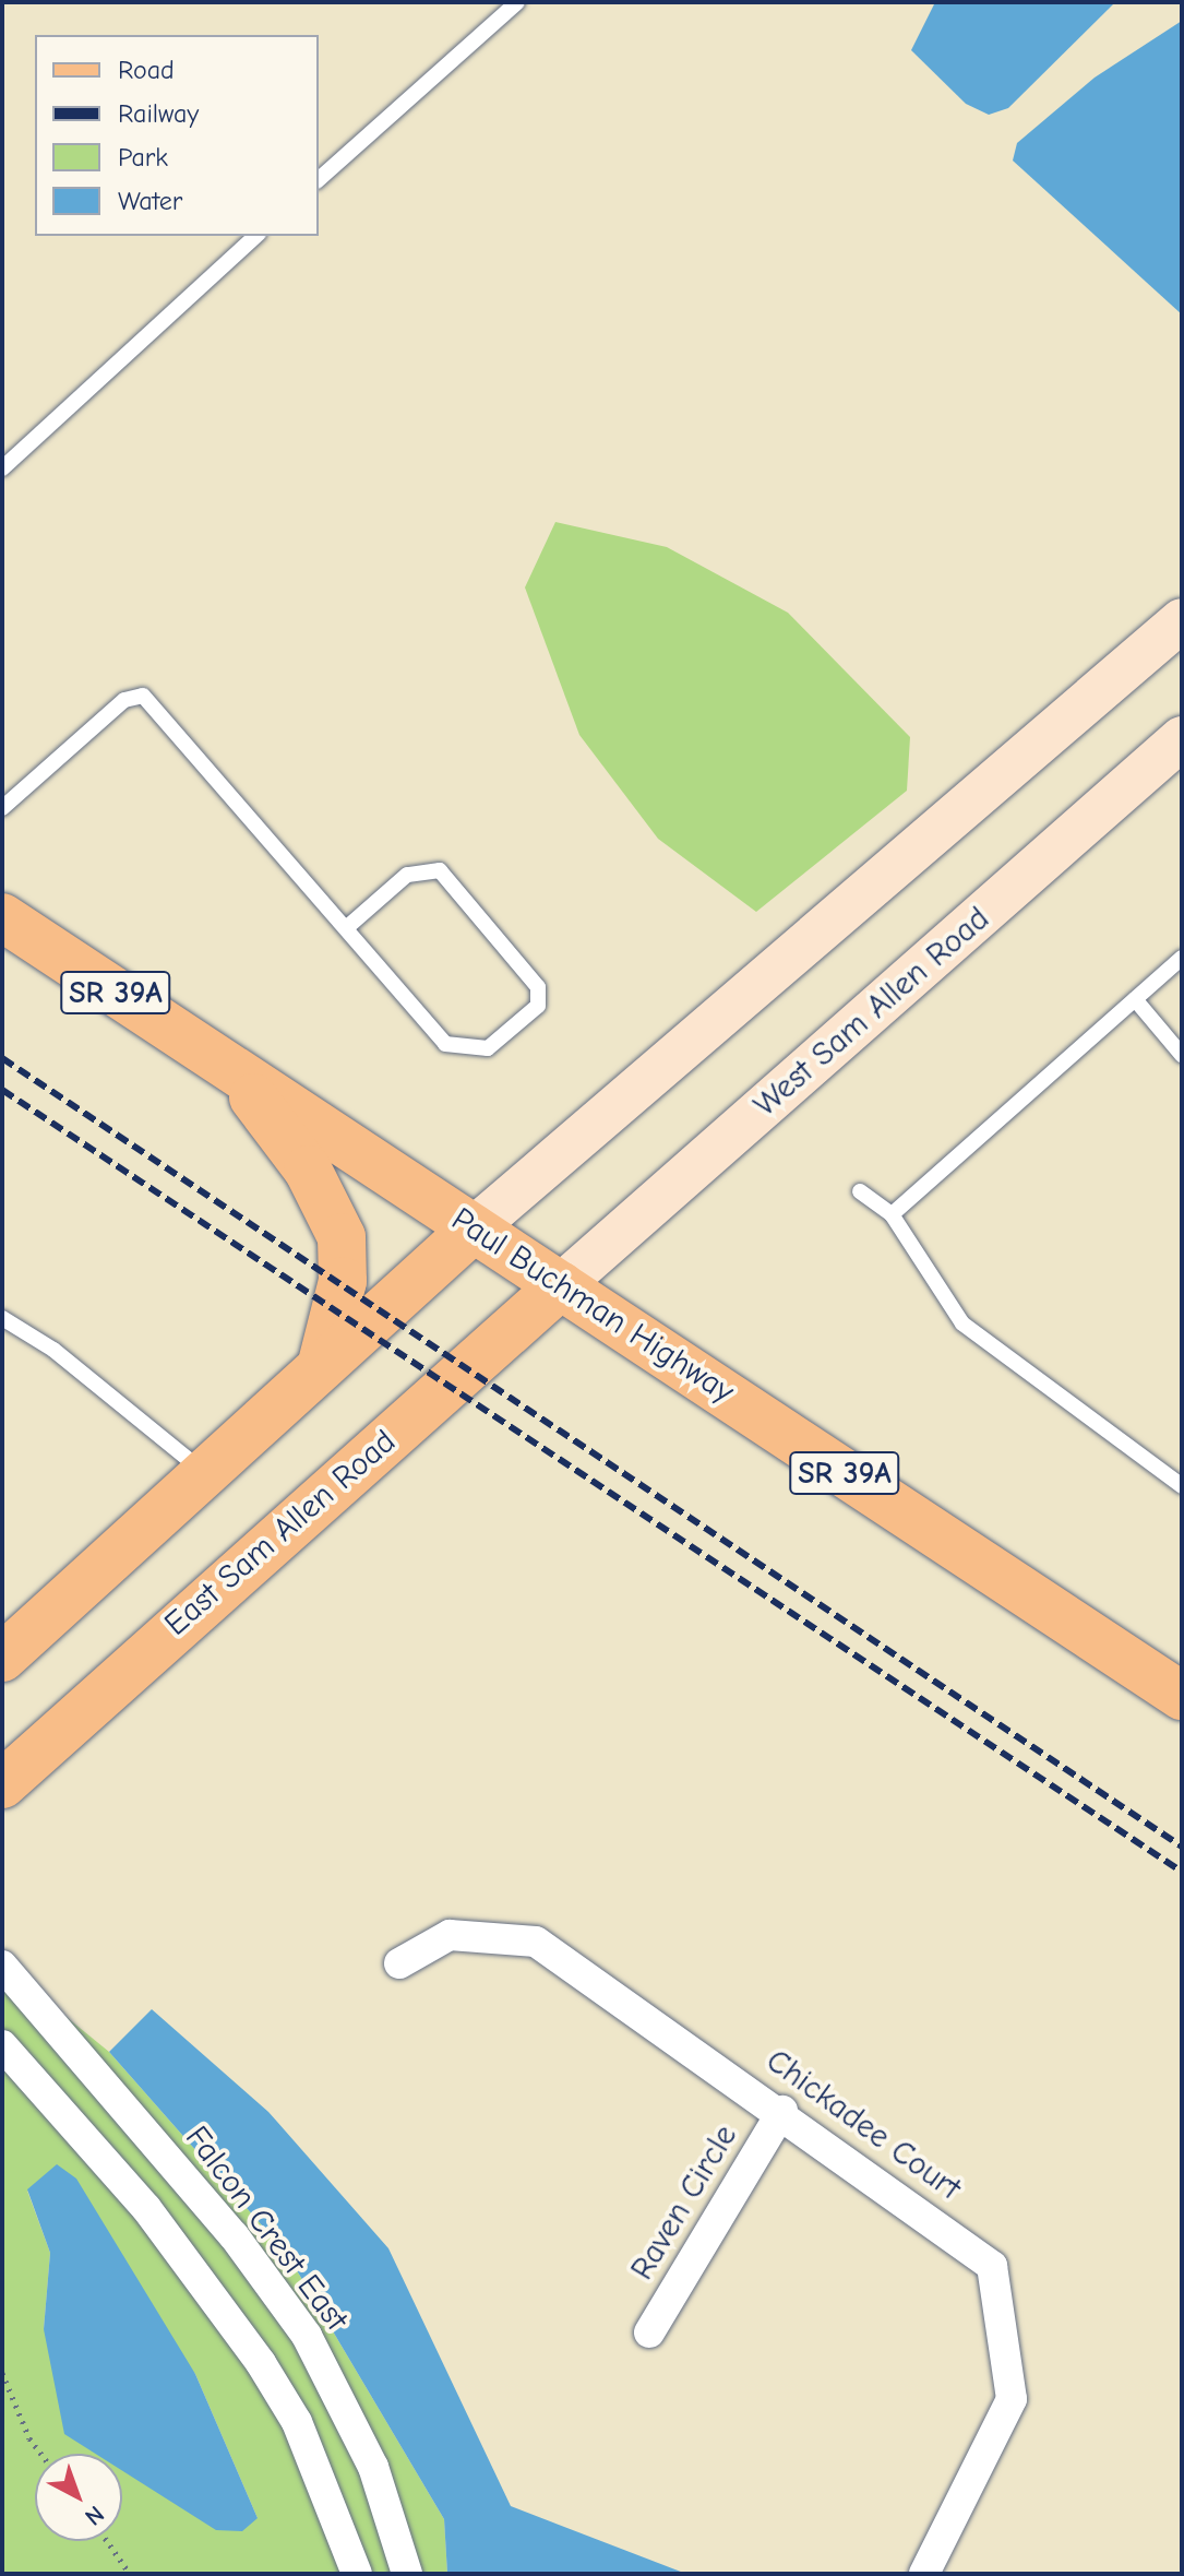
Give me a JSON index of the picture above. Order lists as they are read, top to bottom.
{
  "streets": {
    "main road": ["SR 39A", "Paul Buchman Highway", "East Sam Allen Road"],
    "street": [
      "West Sam Allen Road",
      "Chickadee Court",
      "Raven Circle",
      "Falcon Crest East"
    ]
  },
  "crossings": [
    ["West Sam Allen Road", "Paul Buchman Highway"],
    ["West Sam Allen Road", "East Sam Allen Road"],
    ["Paul Buchman Highway", "East Sam Allen Road"],
    ["Chickadee Court", "Raven Circle"]
  ],
  "legend": [
    "Road",
    "Railway",
    "Park",
    "Water"
  ],
  "north": "bottom right"
}
